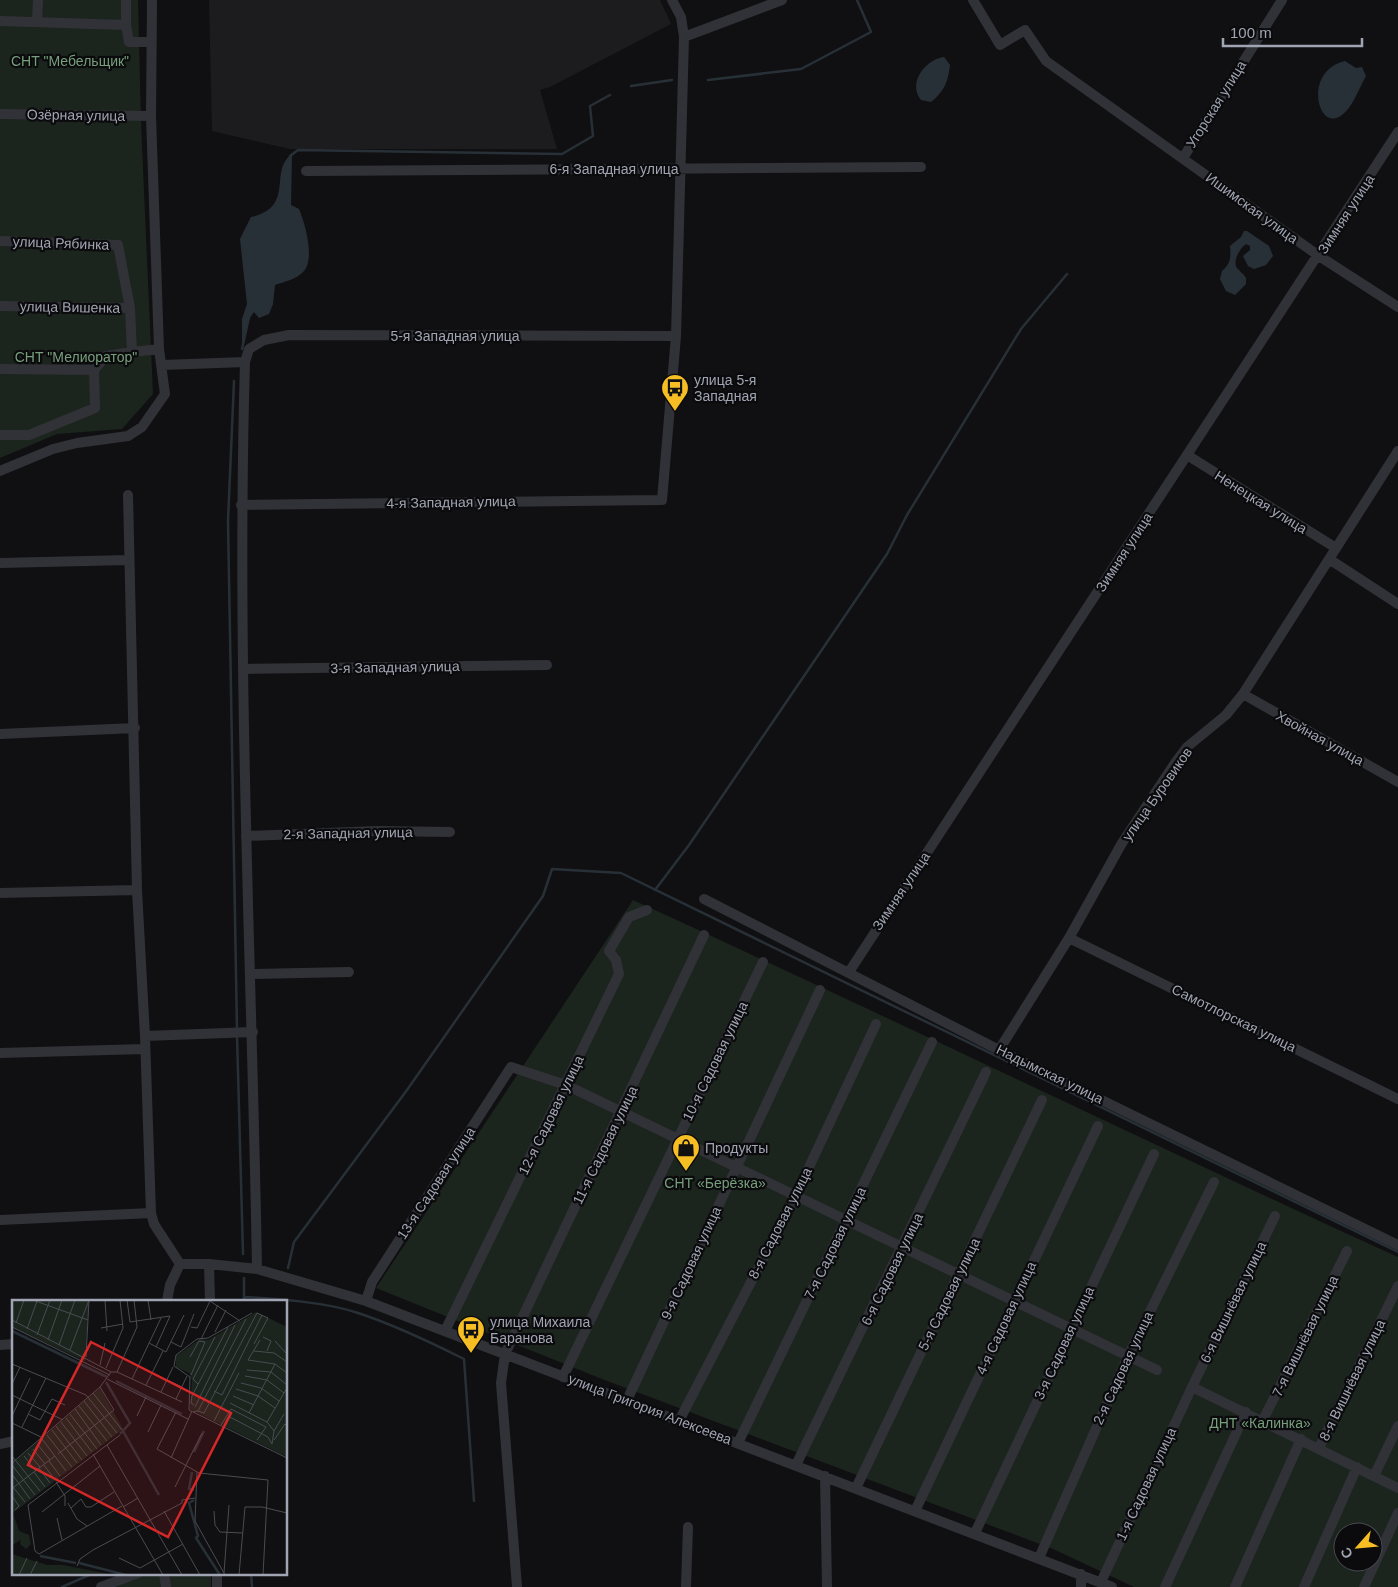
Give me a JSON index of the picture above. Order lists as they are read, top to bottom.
{
  "streets": {
    "street": [
      "Угорская улица",
      "Озёрная улица",
      "6-я Западная улица",
      "Ишимская улица",
      "Зимняя улица",
      "улица Рябинка",
      "улица Вишенка",
      "5-я Западная улица",
      "4-я Западная улица",
      "Ненецкая улица",
      "3-я Западная улица",
      "Хвойная улица",
      "улица Буровиков",
      "2-я Западная улица",
      "Самотлорская улица",
      "10-я Садовая улица",
      "Надымская улица",
      "12-я Садовая улица",
      "11-я Садовая улица",
      "13-я Садовая улица",
      "8-я Садовая улица",
      "7-я Садовая улица",
      "9-я Садовая улица",
      "6-я Садовая улица",
      "5-я Садовая улица",
      "6-я Вишнёвая улица",
      "4-я Садовая улица",
      "7-я Вишнёвая улица",
      "3-я Садовая улица",
      "2-я Садовая улица",
      "8-я Вишнёвая улица",
      "улица Григория Алексеева",
      "1-я Садовая улица"
    ]
  },
  "crossings": [
    ["Угорская улица", "Ишимская улица"],
    ["Ишимская улица", "Зимняя улица"],
    ["Зимняя улица", "Ненецкая улица"],
    ["Зимняя улица", "Надымская улица"],
    ["улица Рябинка", "улица Вишенка"],
    ["5-я Западная улица", "4-я Западная улица"],
    ["Ненецкая улица", "улица Буровиков"],
    ["Хвойная улица", "улица Буровиков"],
    ["улица Буровиков", "Самотлорская улица"],
    ["улица Буровиков", "Надымская улица"],
    ["10-я Садовая улица", "улица Григория Алексеева"],
    ["12-я Садовая улица", "13-я Садовая улица"],
    ["12-я Садовая улица", "улица Григория Алексеева"],
    ["11-я Садовая улица", "улица Григория Алексеева"],
    ["13-я Садовая улица", "улица Григория Алексеева"],
    ["8-я Садовая улица", "улица Григория Алексеева"],
    ["7-я Садовая улица", "улица Григория Алексеева"],
    ["9-я Садовая улица", "улица Григория Алексеева"],
    ["6-я Садовая улица", "улица Григория Алексеева"],
    ["5-я Садовая улица", "улица Григория Алексеева"],
    ["6-я Вишнёвая улица", "1-я Садовая улица"],
    ["4-я Садовая улица", "улица Григория Алексеева"],
    ["3-я Садовая улица", "улица Григория Алексеева"],
    ["2-я Садовая улица", "улица Григория Алексеева"],
    ["улица Григория Алексеева", "1-я Садовая улица"]
  ],
  "parks": [
    "СНТ \"Мебельщик\"",
    "СНТ \"Мелиоратор\"",
    "СНТ «Берёзка»",
    "ДНТ «Калинка»"
  ],
  "places": {
    "bus stop": ["улица 5-я Западная", "улица Михаила Баранова"],
    "shop": ["Продукты"]
  },
  "scale_bar": "100 m",
  "north": "bottom left"
}
